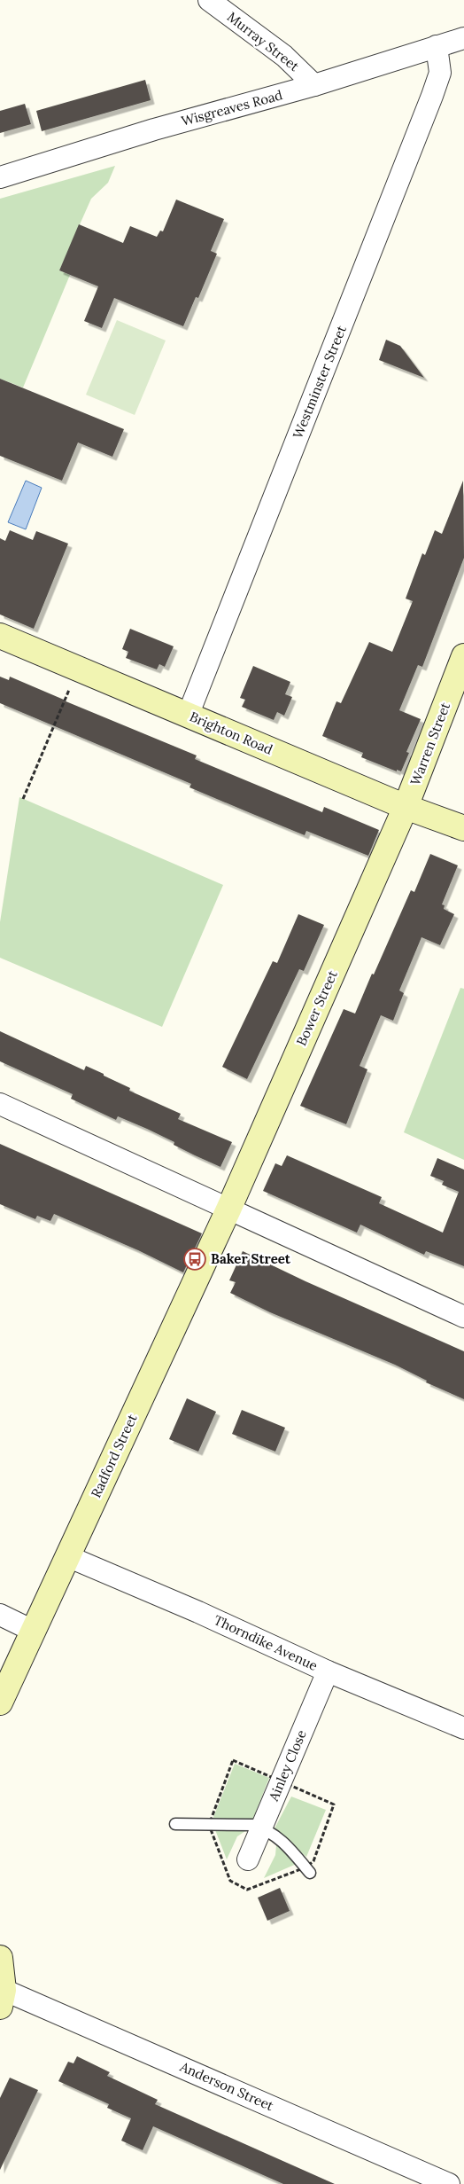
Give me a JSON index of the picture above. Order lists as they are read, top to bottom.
{
  "streets": {
    "street": [
      "Murray Street",
      "Wisgreaves Road",
      "Westminster Street",
      "Brighton Road",
      "Warren Street",
      "Bower Street",
      "Radford Street",
      "Thorndike Avenue",
      "Ainley Close",
      "Anderson Street"
    ]
  },
  "crossings": [
    ["Murray Street", "Wisgreaves Road"],
    ["Wisgreaves Road", "Westminster Street"],
    ["Westminster Street", "Brighton Road"],
    ["Brighton Road", "Warren Street"],
    ["Brighton Road", "Bower Street"],
    ["Warren Street", "Bower Street"],
    ["Bower Street", "Radford Street"],
    ["Radford Street", "Thorndike Avenue"],
    ["Thorndike Avenue", "Ainley Close"]
  ],
  "places": {
    "bus stop": ["Baker Street"]
  }
}
